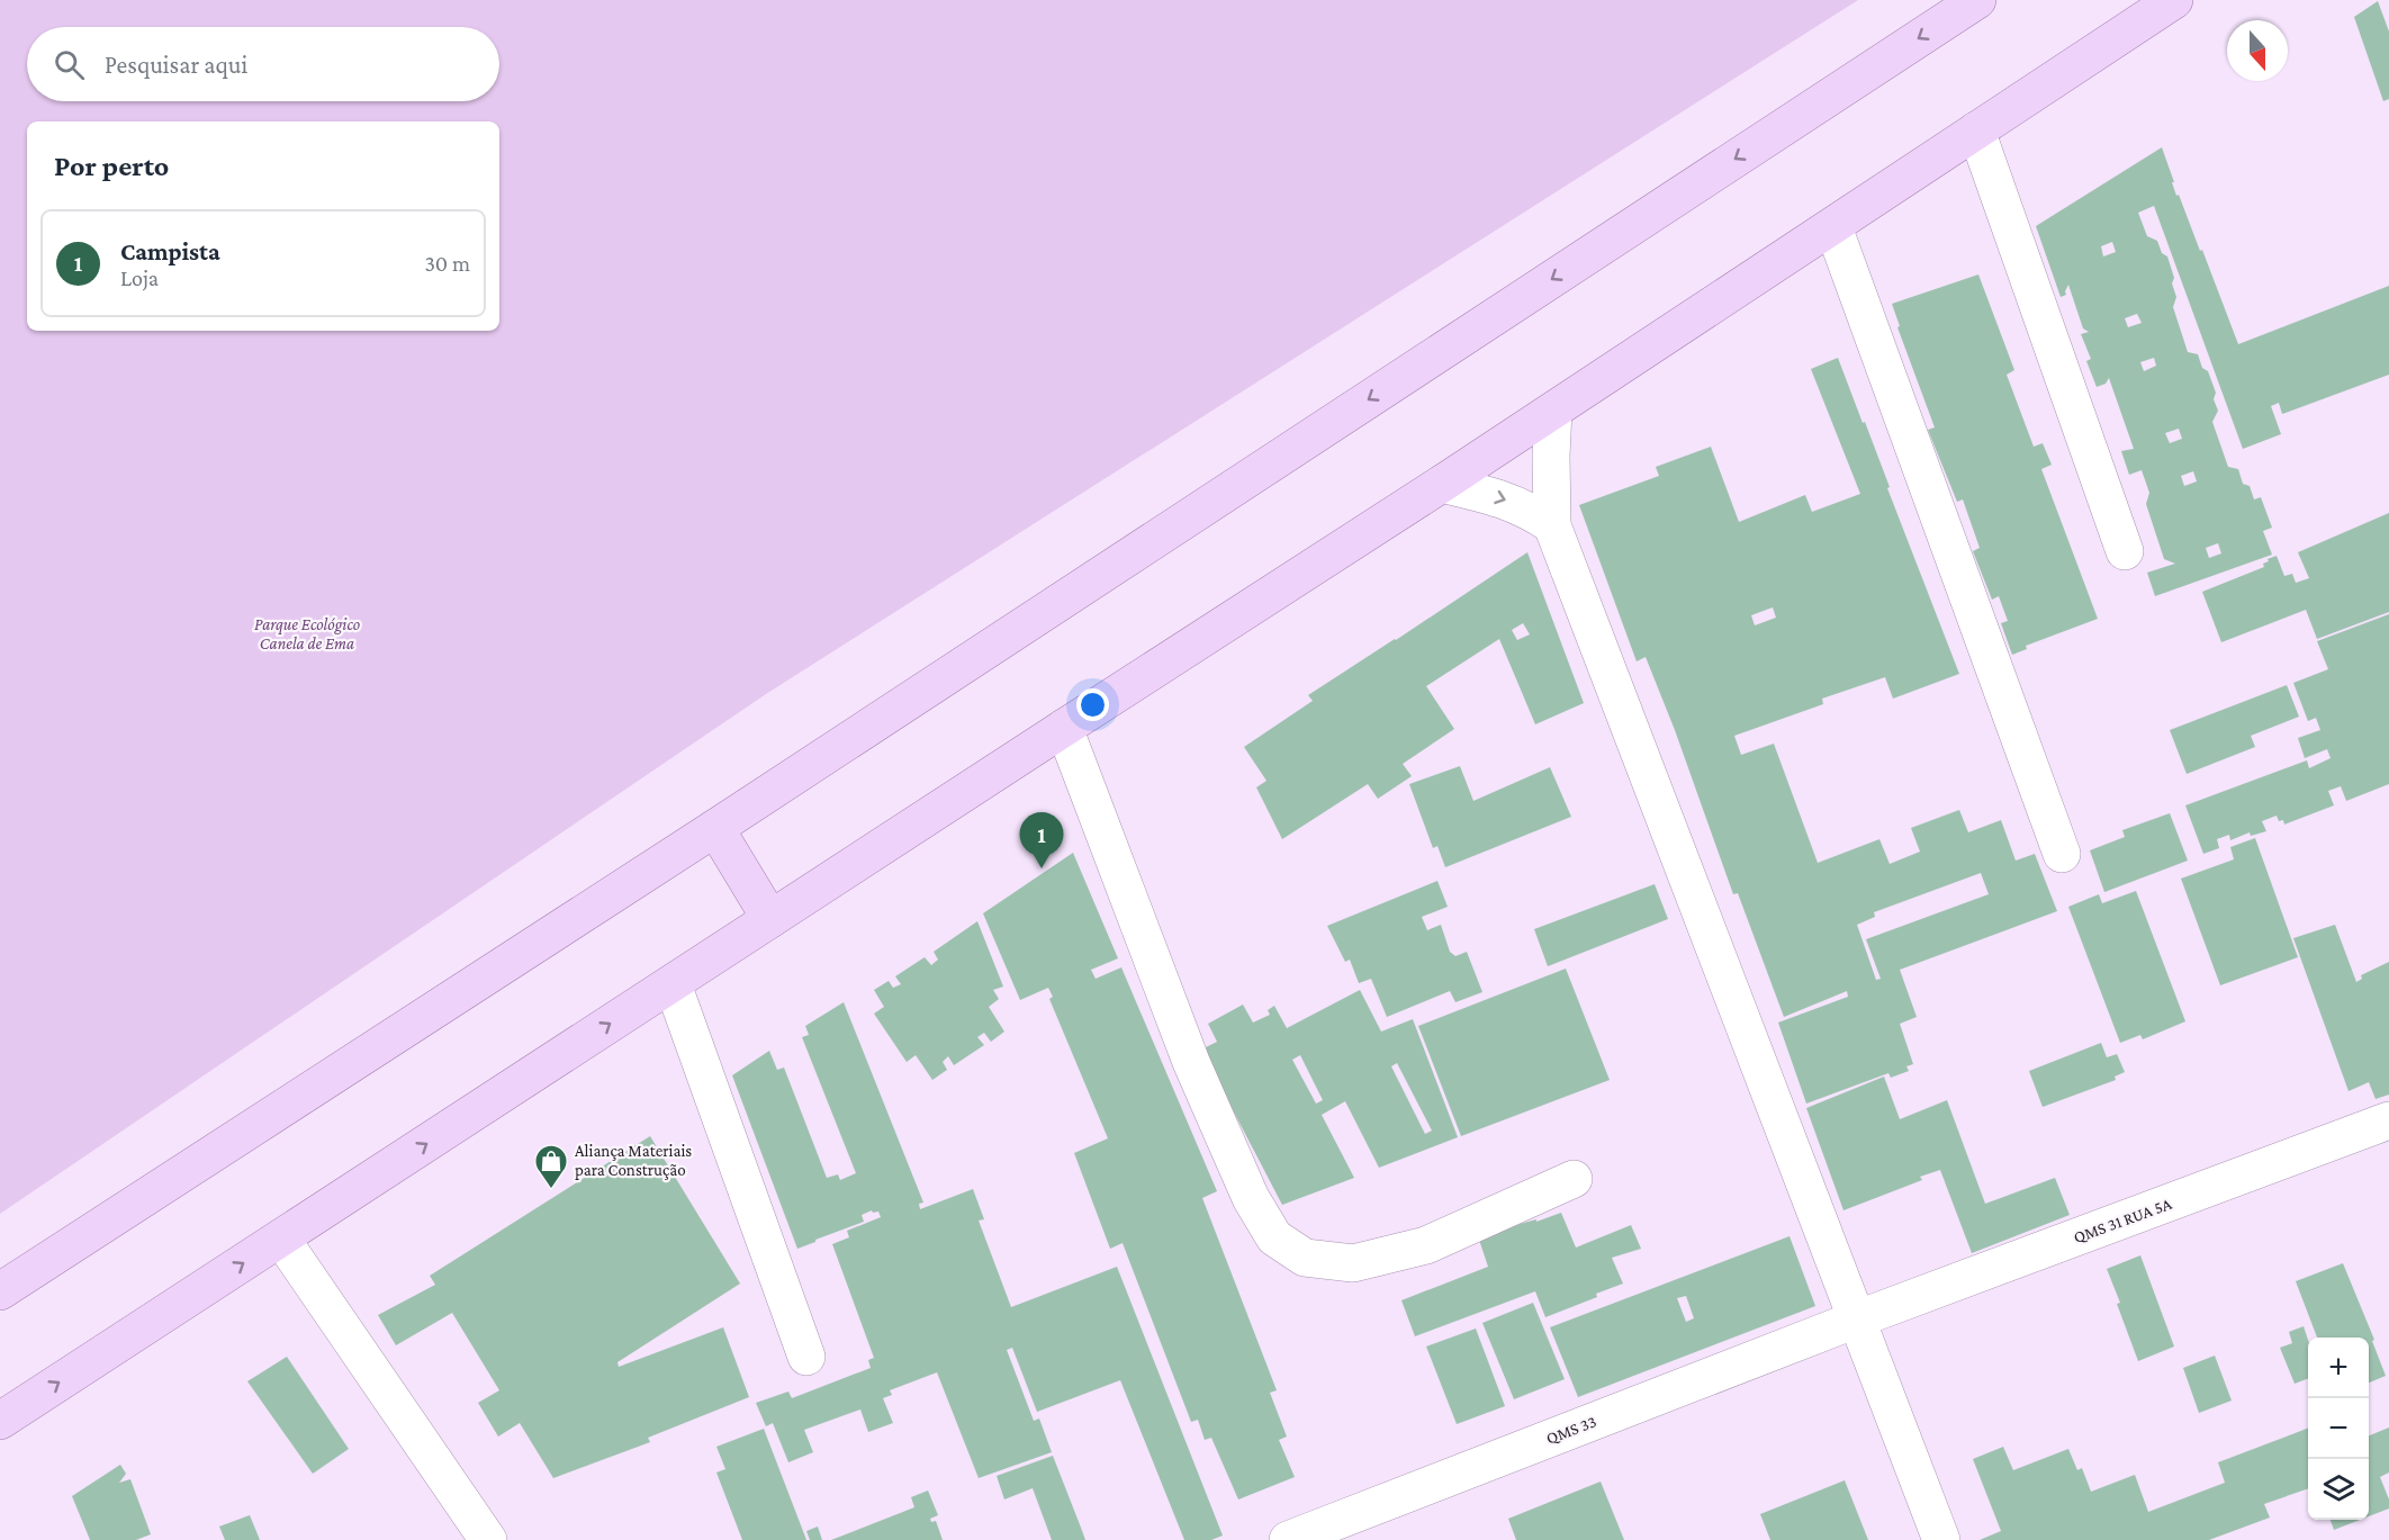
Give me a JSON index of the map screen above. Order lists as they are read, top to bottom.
{
  "streets": {
    "street": ["QMS 31 RUA 5A", "QMS 33"]
  },
  "crossings": [
    ["QMS 31 RUA 5A", "QMS 33"]
  ],
  "parks": ["Parque Ecológico Canela de Ema"],
  "places": {
    "shop": ["Aliança Materiais para Construção"]
  },
  "north": "bottom",
  "page": {
    "search": "Pesquisar aqui",
    "heading": "Por perto",
    "list": [
      {
        "mark": "1",
        "name": "Campista",
        "note": "Loja",
        "value": "30 m"
      }
    ],
    "pins": "1",
    "map_buttons": ["+", "−"]
  }
}
